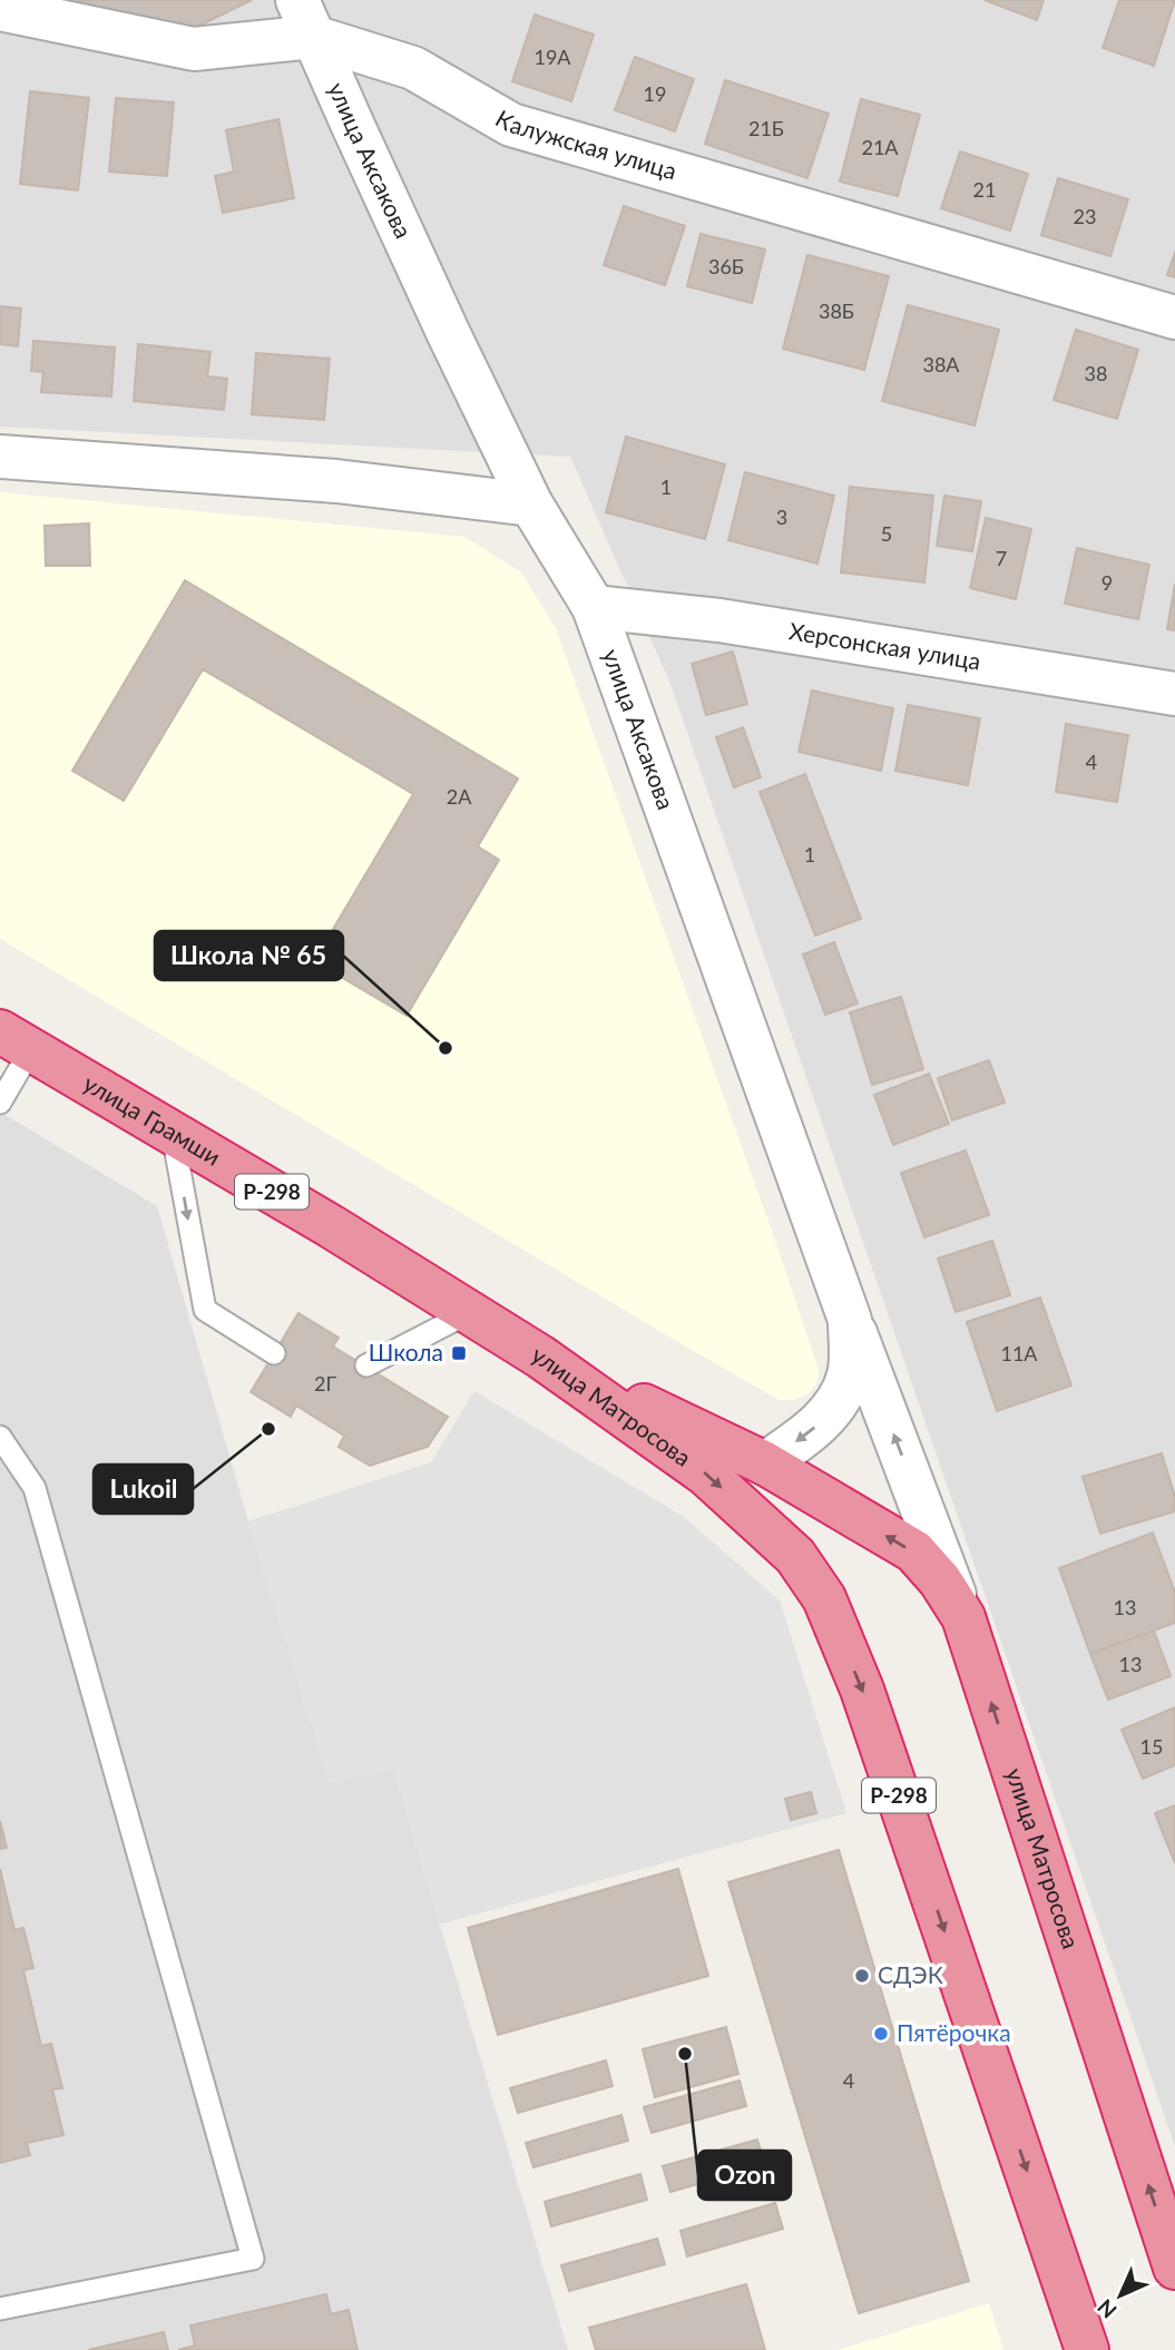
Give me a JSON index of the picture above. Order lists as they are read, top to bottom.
{
  "streets": {
    "highway": ["улица Грамши", "Р-298", "улица Матросова"],
    "street": ["Калужская улица", "улица Аксакова", "Херсонская улица"]
  },
  "crossings": [
    ["Калужская улица", "улица Аксакова"],
    ["улица Аксакова", "Херсонская улица"],
    ["улица Аксакова", "улица Матросова"],
    ["улица Грамши", "улица Матросова"]
  ],
  "places": {
    "other": [
      "Школа № 65",
      "Lukoil",
      "СДЭК",
      "Пятёрочка",
      "Ozon"
    ],
    "transit": ["Школа"]
  },
  "house_numbers": [
    "19А",
    "19",
    "21Б",
    "21А",
    "21",
    "23",
    "36Б",
    "38Б",
    "38А",
    "38",
    "1",
    "3",
    "5",
    "7",
    "9",
    "4",
    "2А",
    "1",
    "11А",
    "2Г",
    "13",
    "13",
    "15",
    "4"
  ],
  "north": "bottom left"
}
